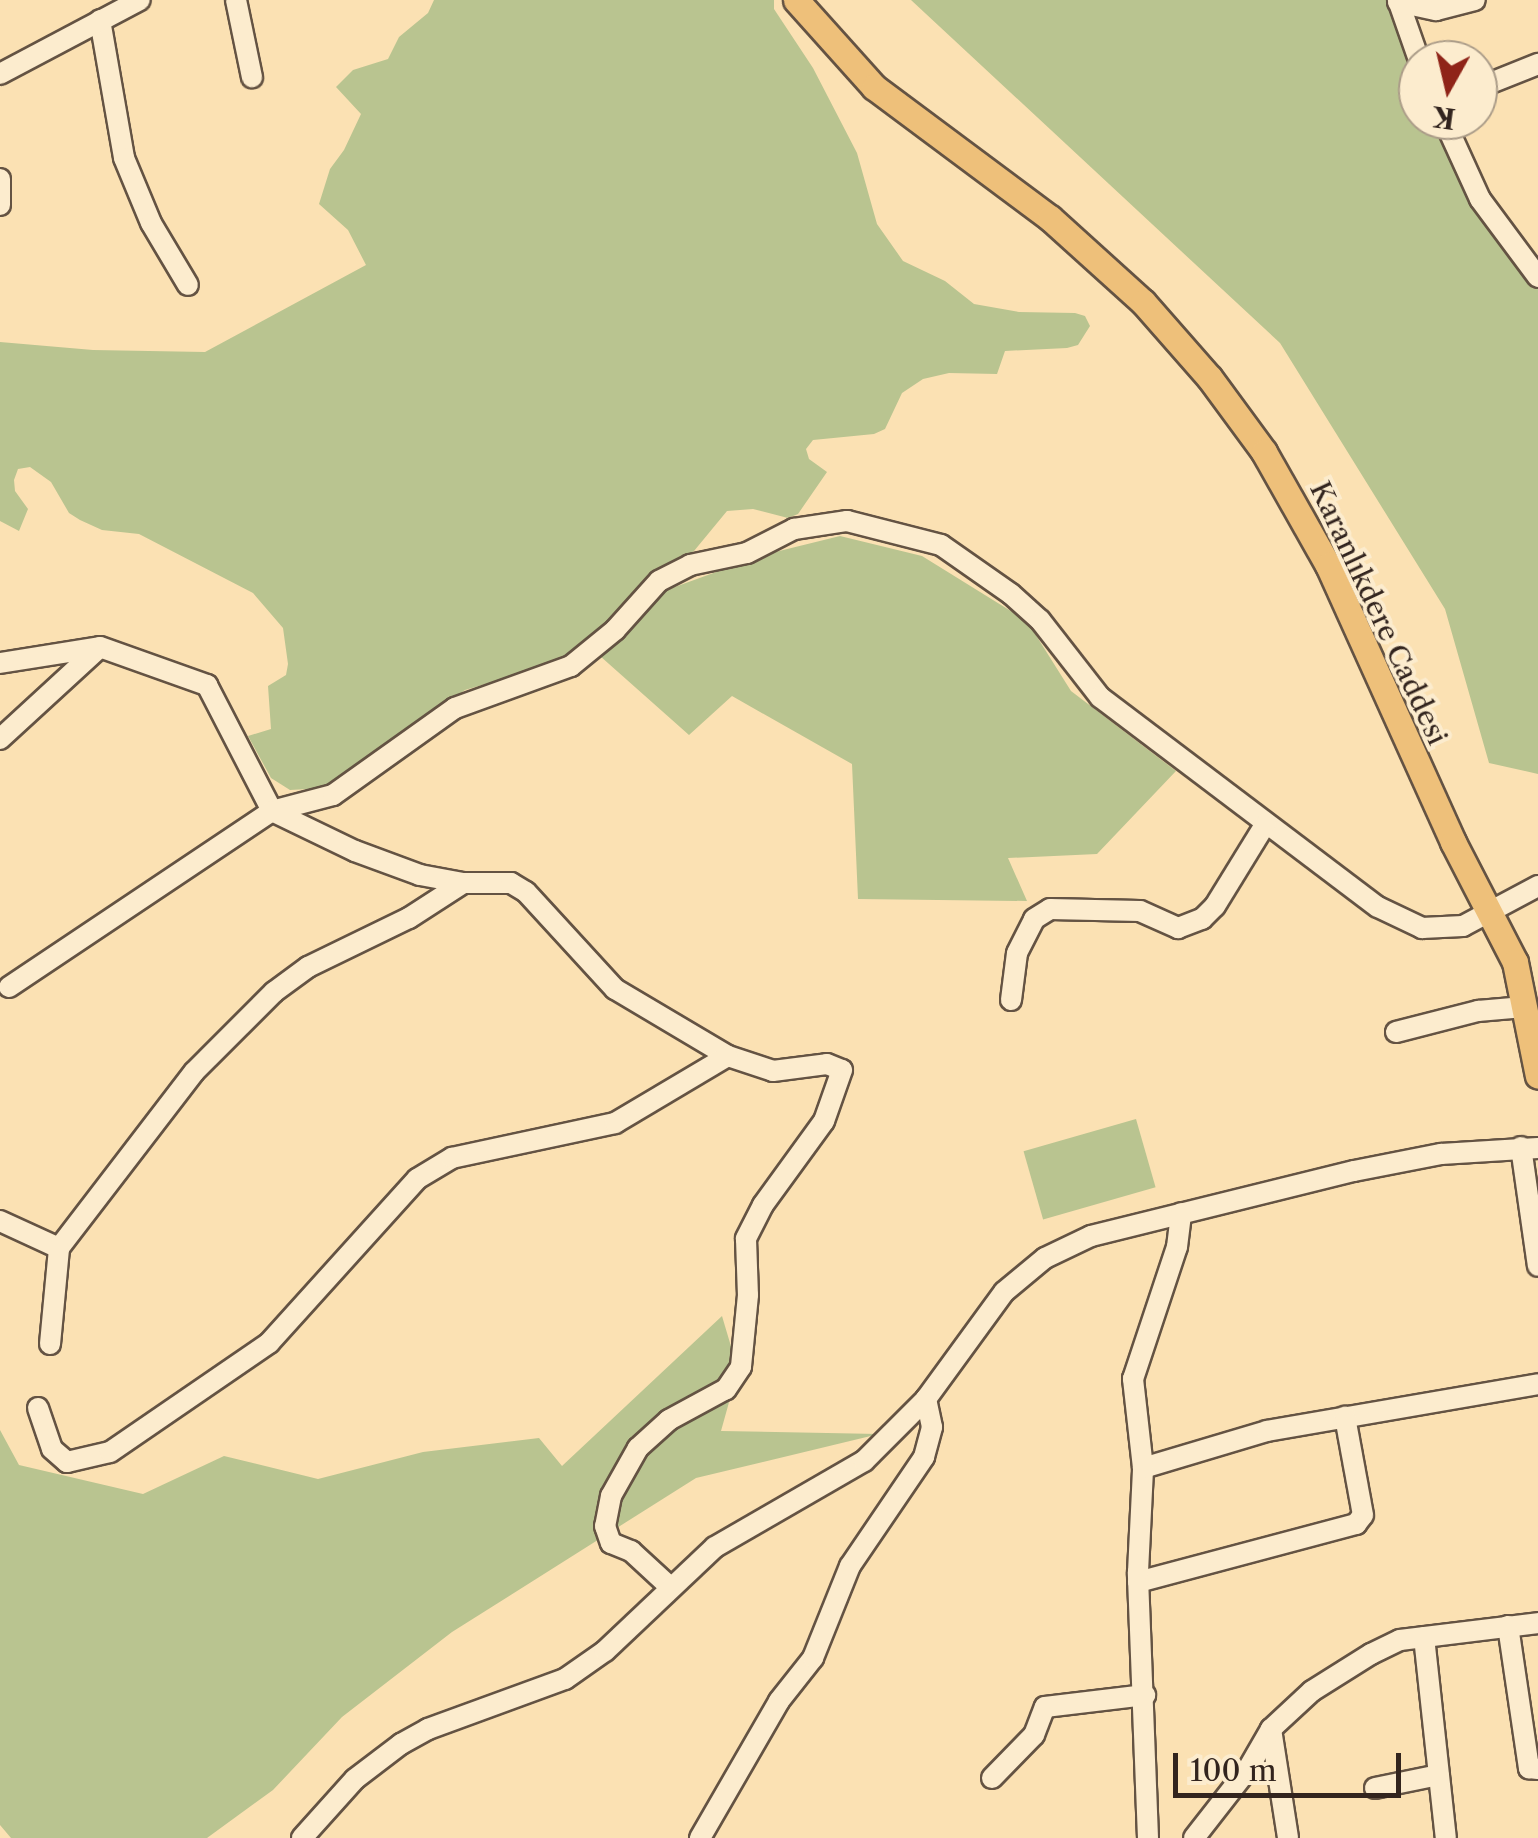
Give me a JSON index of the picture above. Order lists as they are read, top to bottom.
{
  "streets": {
    "main road": ["Karanlıkdere Caddesi"]
  },
  "scale_bar": "100 m",
  "north": "bottom"
}
